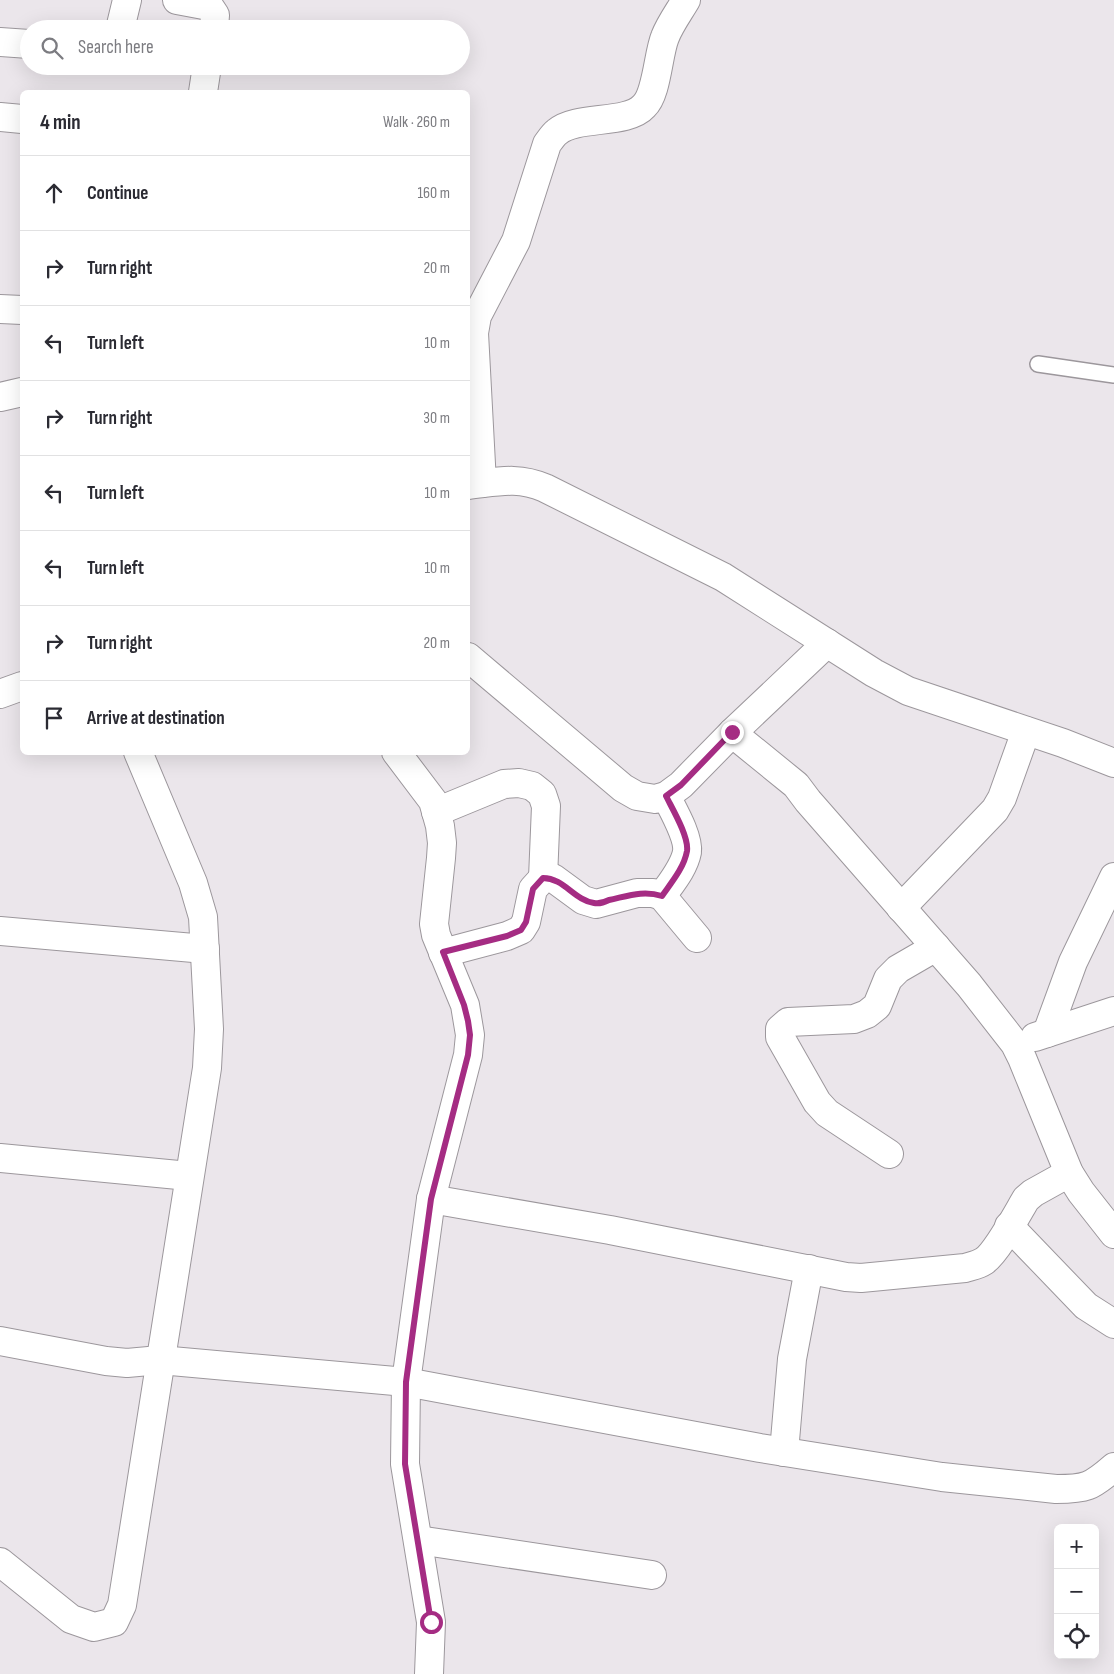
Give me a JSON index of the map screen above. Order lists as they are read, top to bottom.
{
  "page": {
    "search": "Search here",
    "heading": ["4 min", "Walk · 260 m"],
    "list": [
      ["Continue", "160 m"],
      ["Turn right", "20 m"],
      ["Turn left", "10 m"],
      ["Turn right", "30 m"],
      ["Turn left", "10 m"],
      ["Turn left", "10 m"],
      ["Turn right", "20 m"],
      "Arrive at destination"
    ],
    "map_buttons": ["+", "−"]
  }
}
